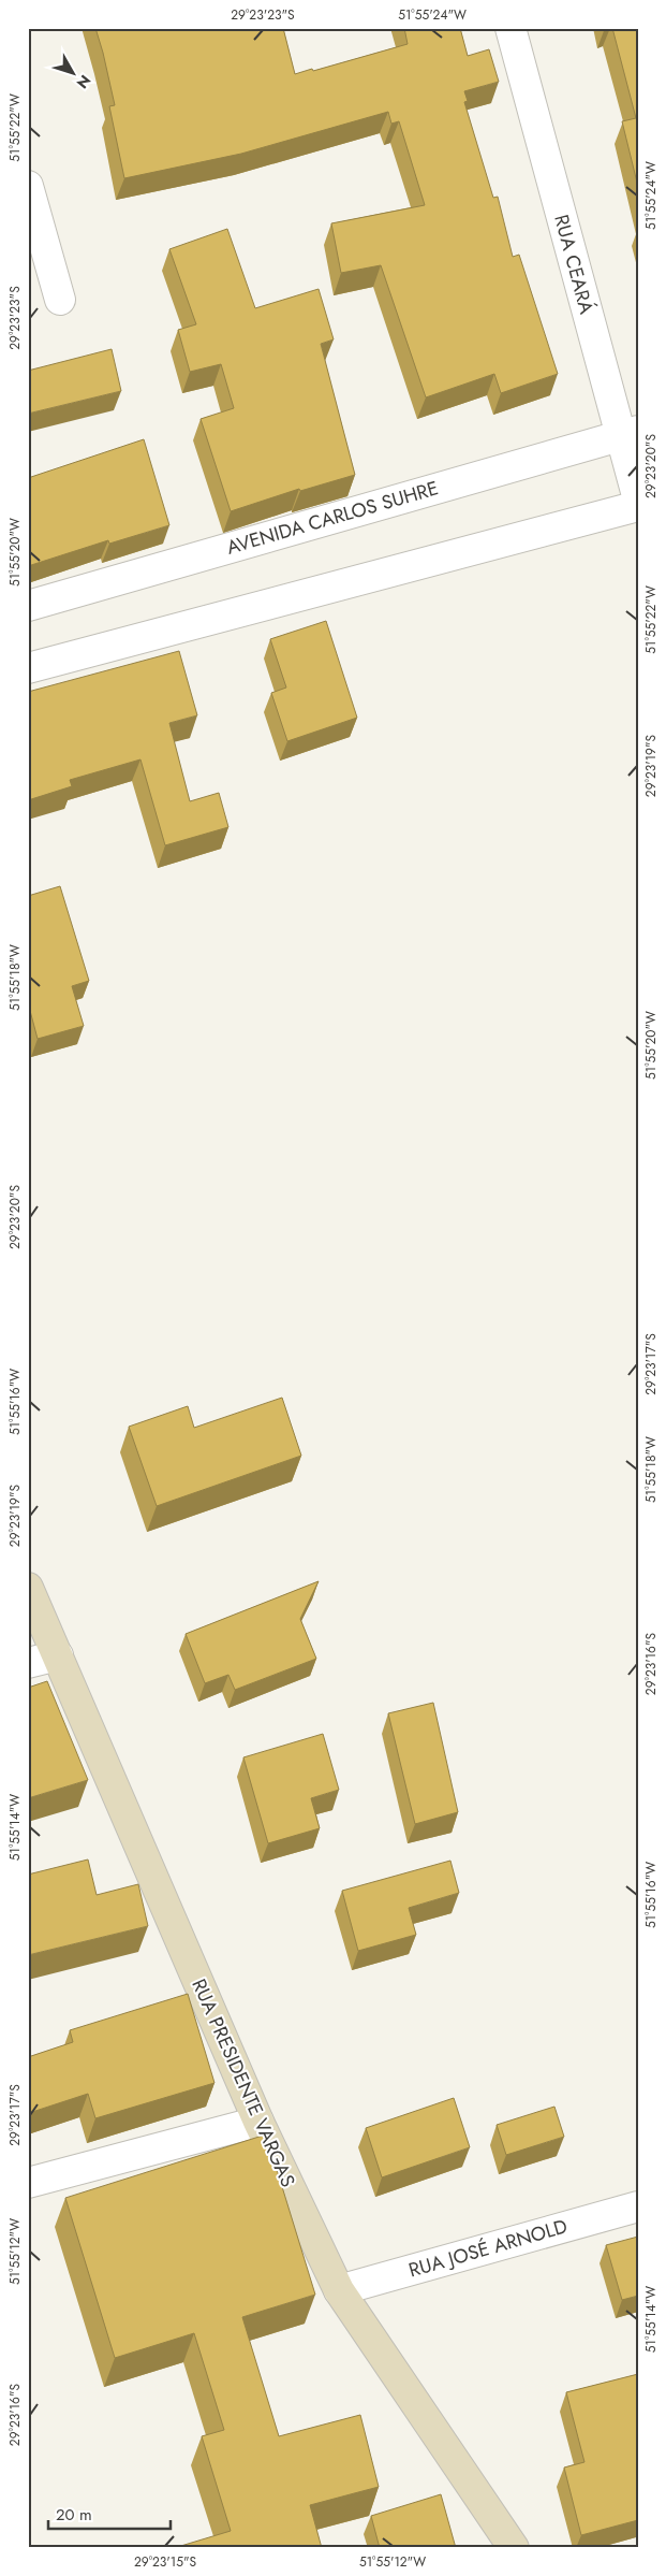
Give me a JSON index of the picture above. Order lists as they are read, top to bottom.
{
  "streets": {
    "main road": ["RUA PRESIDENTE VARGAS"],
    "street": ["RUA CEARÁ", "AVENIDA CARLOS SUHRE", "RUA JOSÉ ARNOLD"]
  },
  "crossings": [
    ["RUA CEARÁ", "AVENIDA CARLOS SUHRE"],
    ["RUA PRESIDENTE VARGAS", "RUA JOSÉ ARNOLD"]
  ],
  "scale_bar": "20 m",
  "north": "bottom right",
  "coordinates": [
    "29°23'23\"S",
    "51°55'24\"W",
    "51°55'22\"W",
    "29°23'20\"S",
    "51°55'20\"W",
    "29°23'19\"S",
    "51°55'18\"W",
    "29°23'17\"S",
    "51°55'16\"W",
    "29°23'16\"S",
    "51°55'14\"W",
    "51°55'12\"W",
    "29°23'15\"S"
  ]
}
